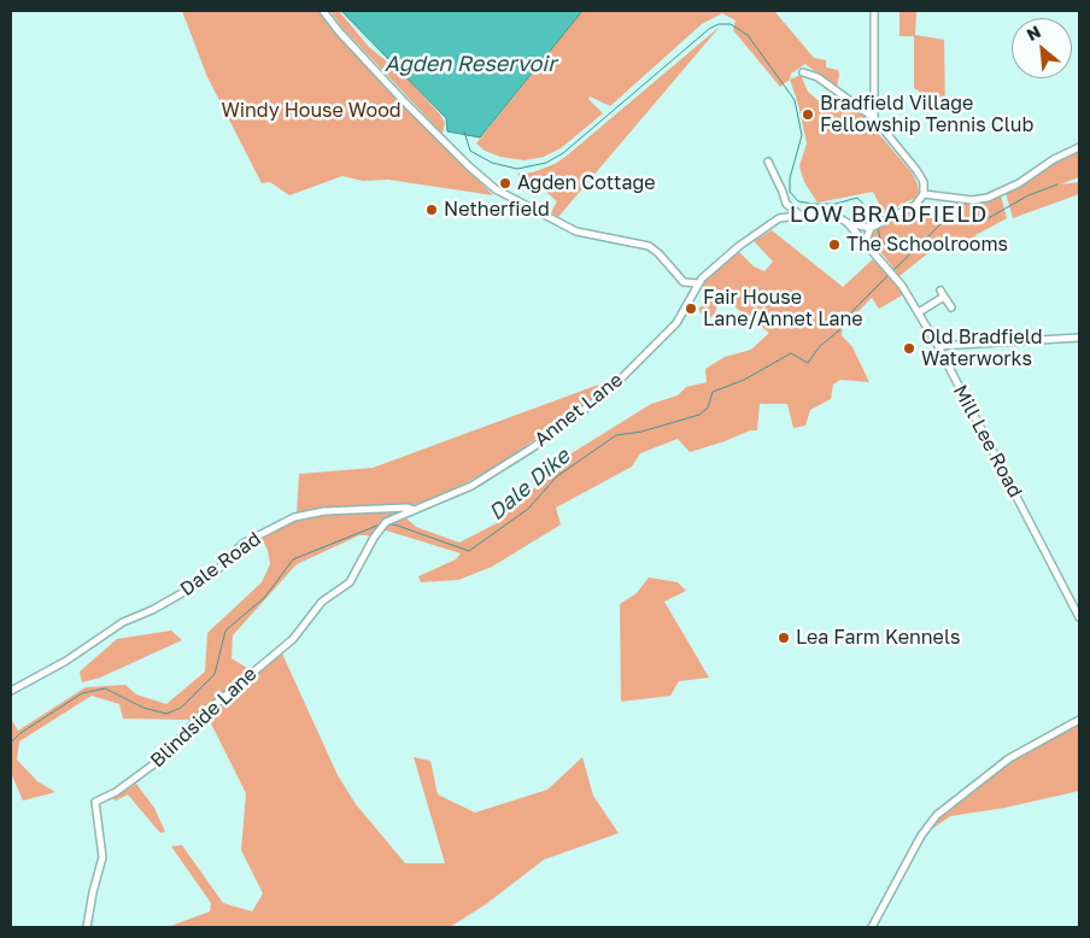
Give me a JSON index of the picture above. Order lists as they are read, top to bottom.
{
  "streets": {
    "street": [
      "Annet Lane",
      "Mill Lee Road",
      "Dale Road",
      "Blindside Lane"
    ]
  },
  "crossings": [
    ["Annet Lane", "Dale Road"],
    ["Annet Lane", "Blindside Lane"],
    ["Dale Road", "Blindside Lane"]
  ],
  "districts": ["LOW BRADFIELD"],
  "water": ["Agden Reservoir", "Dale Dike"],
  "parks": ["Windy House Wood"],
  "places": [
    "Bradfield Village Fellowship Tennis Club",
    "Agden Cottage",
    "Netherfield",
    "The Schoolrooms",
    "Fair House Lane/Annet Lane",
    "Old Bradfield Waterworks",
    "Lea Farm Kennels"
  ],
  "north": "top left"
}
